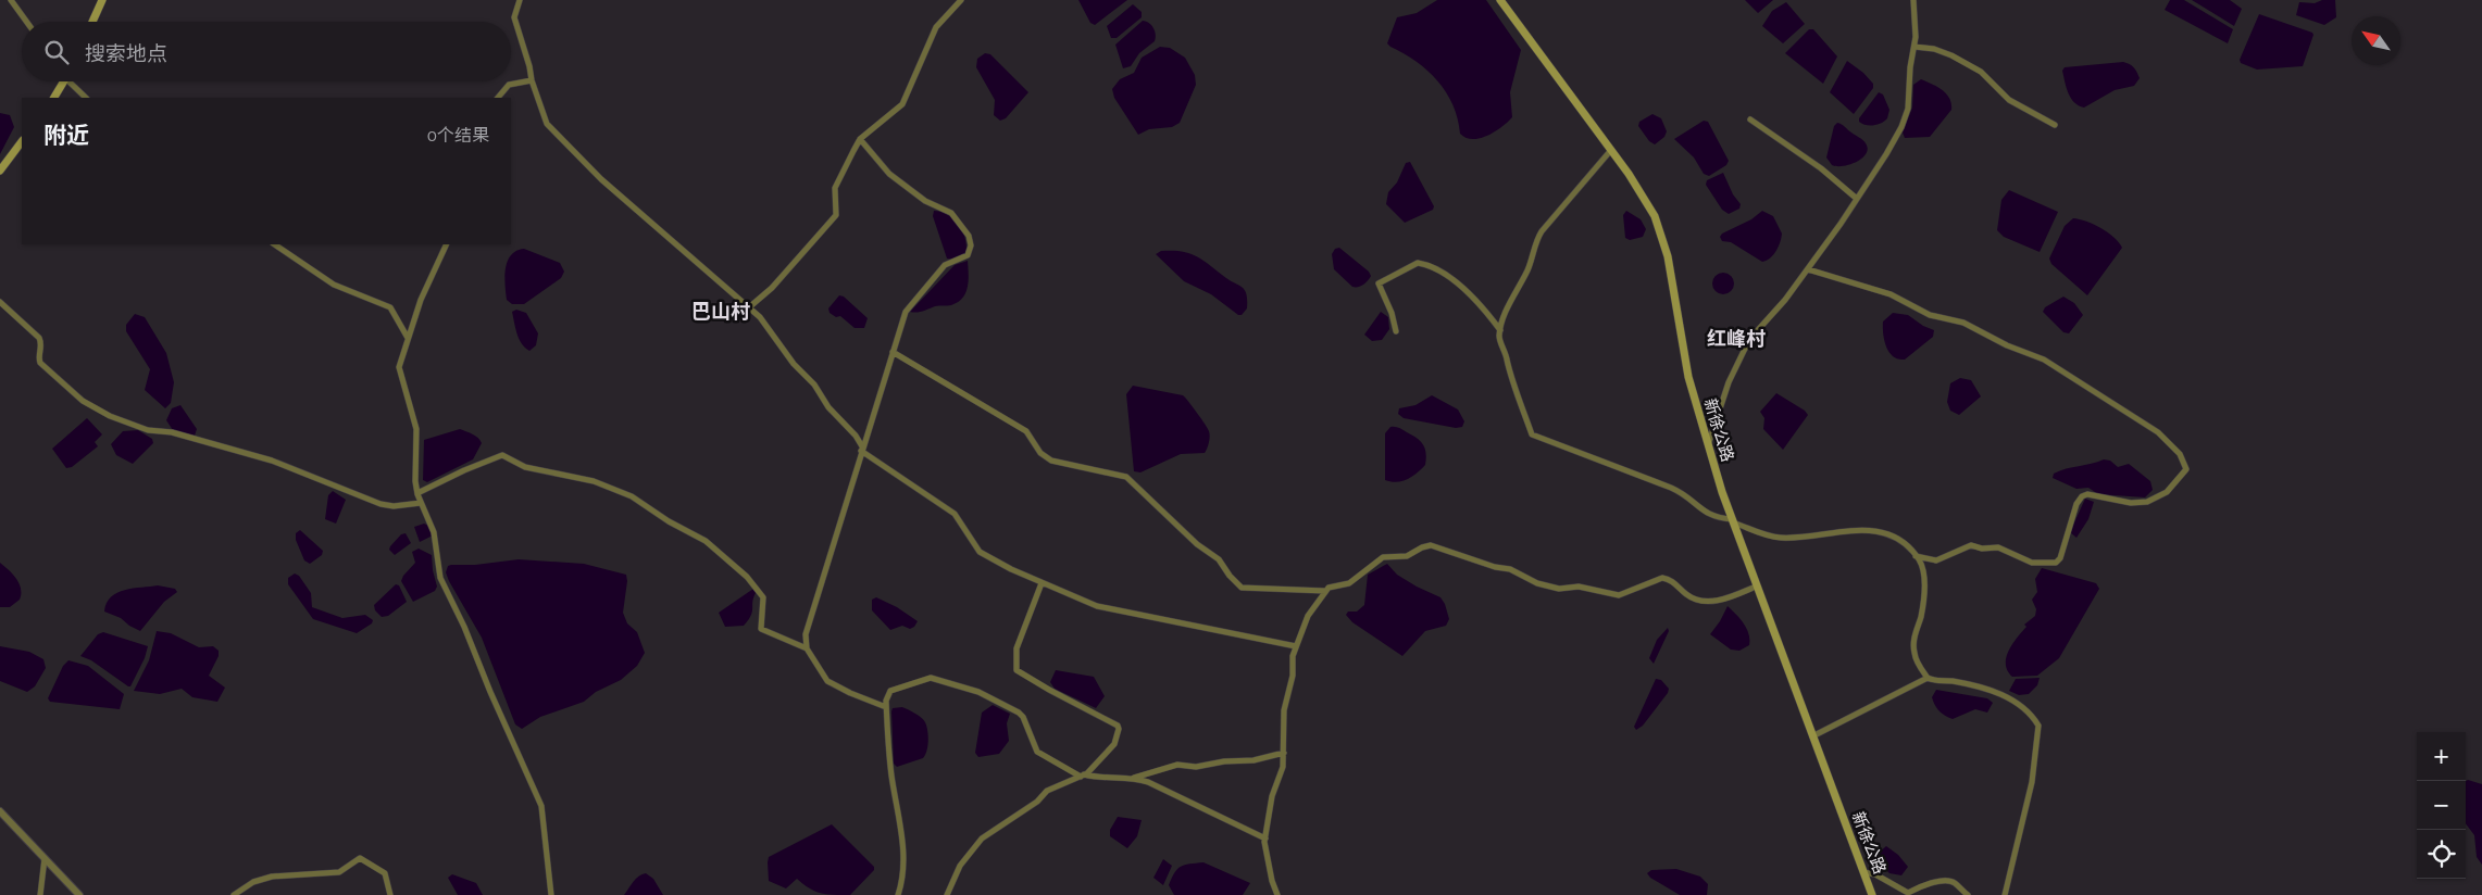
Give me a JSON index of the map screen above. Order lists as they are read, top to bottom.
{
  "streets": {
    "main road": ["新徐公路"]
  },
  "districts": ["巴山村", "红峰村"],
  "north": "top left",
  "page": {
    "search": "搜索地点",
    "heading": ["附近", "0个结果"],
    "map_buttons": ["+", "−"]
  }
}
